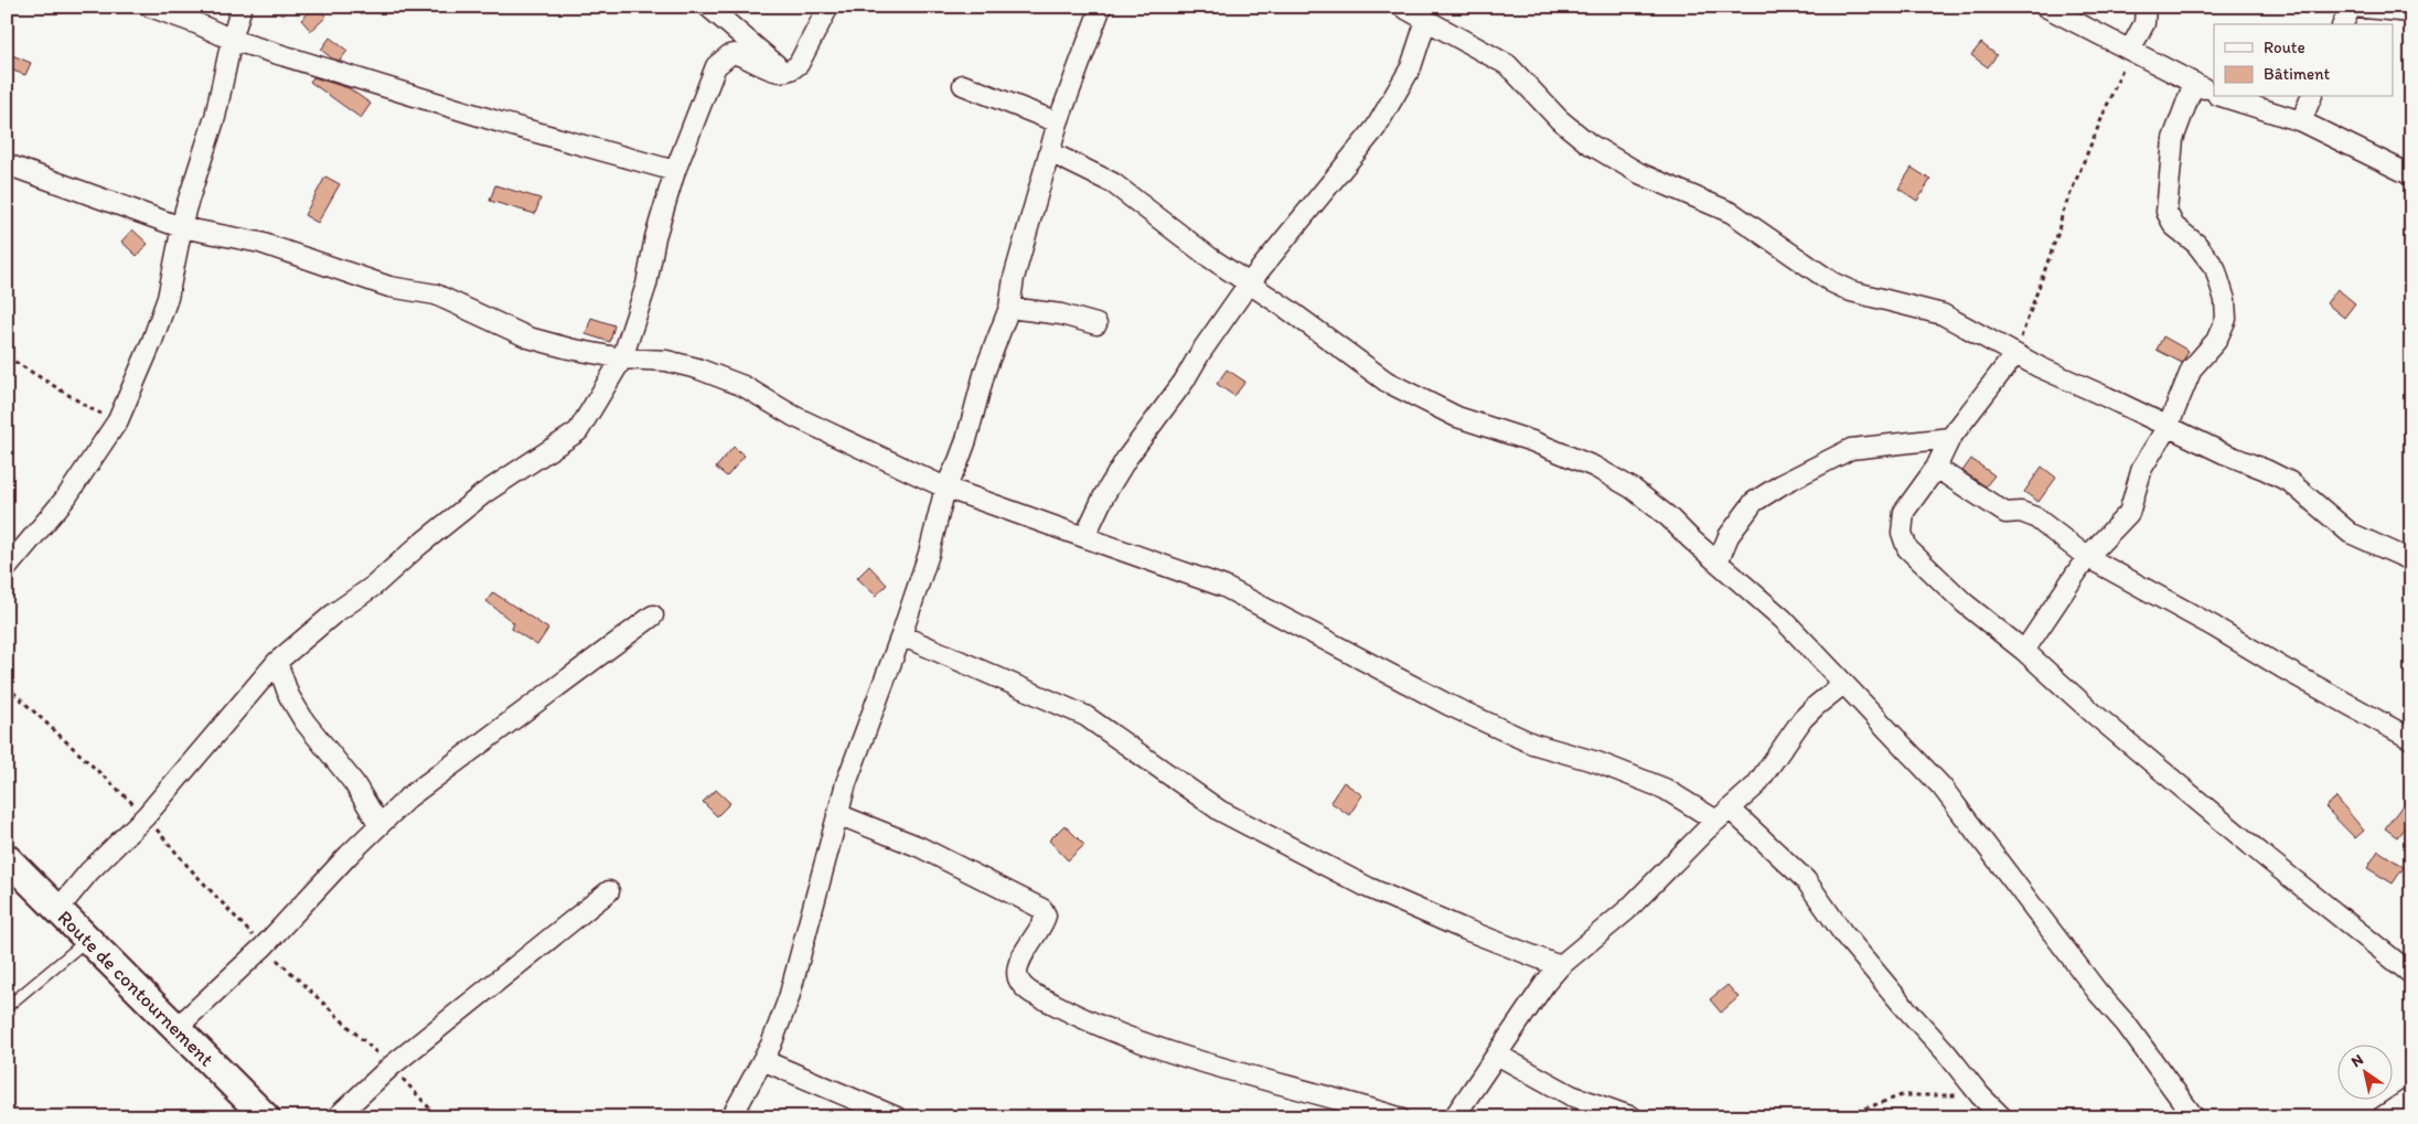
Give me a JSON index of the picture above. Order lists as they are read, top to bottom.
{
  "streets": {
    "street": ["Route de contournement"]
  },
  "legend": ["Route", "Bâtiment"],
  "north": "top left"
}
